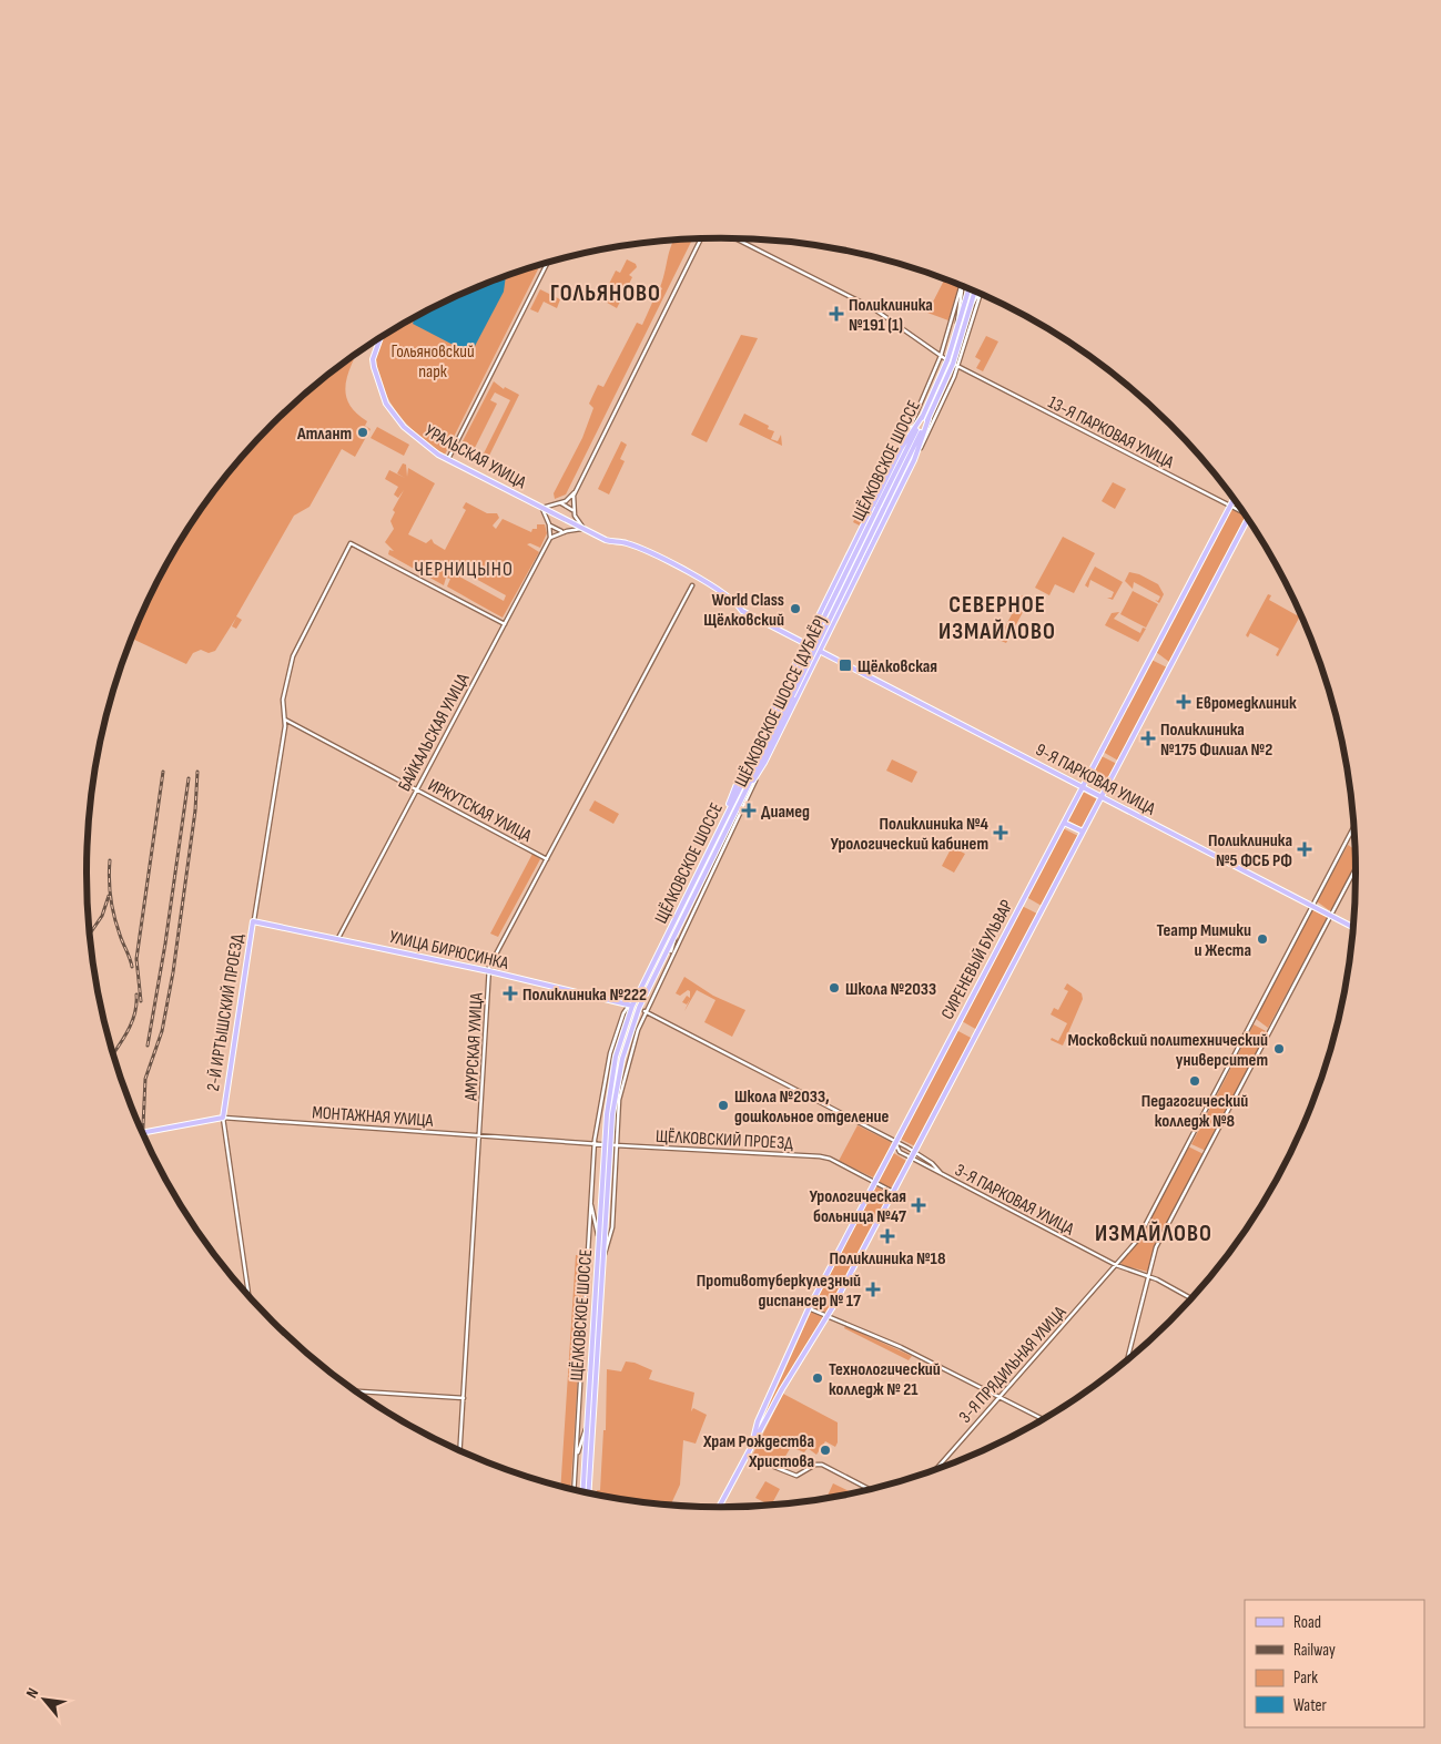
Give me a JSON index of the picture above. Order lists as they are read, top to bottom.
{
  "streets": {
    "main road": [
      "УРАЛЬСКАЯ УЛИЦА",
      "ЩЁЛКОВСКОЕ ШОССЕ",
      "ЩЁЛКОВСКОЕ ШОССЕ (ДУБЛЁР)",
      "9-Я ПАРКОВАЯ УЛИЦА",
      "УЛИЦА БИРЮСИНКА",
      "СИРЕНЕВЫЙ БУЛЬВАР",
      "2-Й ИРТЫШСКИЙ ПРОЕЗД",
      "МОНТАЖНАЯ УЛИЦА"
    ],
    "street": [
      "13-Я ПАРКОВАЯ УЛИЦА",
      "БАЙКАЛЬСКАЯ УЛИЦА",
      "ИРКУТСКАЯ УЛИЦА",
      "АМУРСКАЯ УЛИЦА",
      "ЩЁЛКОВСКИЙ ПРОЕЗД",
      "3-Я ПАРКОВАЯ УЛИЦА",
      "3-Я ПРЯДИЛЬНАЯ УЛИЦА"
    ]
  },
  "crossings": [
    ["13-Я ПАРКОВАЯ УЛИЦА", "ЩЁЛКОВСКОЕ ШОССЕ"],
    ["13-Я ПАРКОВАЯ УЛИЦА", "ЩЁЛКОВСКОЕ ШОССЕ (ДУБЛЁР)"],
    ["13-Я ПАРКОВАЯ УЛИЦА", "СИРЕНЕВЫЙ БУЛЬВАР"],
    ["УРАЛЬСКАЯ УЛИЦА", "ЩЁЛКОВСКОЕ ШОССЕ (ДУБЛЁР)"],
    ["ЩЁЛКОВСКОЕ ШОССЕ", "ЩЁЛКОВСКОЕ ШОССЕ (ДУБЛЁР)"],
    ["ЩЁЛКОВСКОЕ ШОССЕ", "УЛИЦА БИРЮСИНКА"],
    ["ЩЁЛКОВСКОЕ ШОССЕ", "МОНТАЖНАЯ УЛИЦА"],
    ["ЩЁЛКОВСКОЕ ШОССЕ", "ЩЁЛКОВСКИЙ ПРОЕЗД"],
    ["ЩЁЛКОВСКОЕ ШОССЕ (ДУБЛЁР)", "9-Я ПАРКОВАЯ УЛИЦА"],
    ["ЩЁЛКОВСКОЕ ШОССЕ (ДУБЛЁР)", "МОНТАЖНАЯ УЛИЦА"],
    ["ЩЁЛКОВСКОЕ ШОССЕ (ДУБЛЁР)", "ЩЁЛКОВСКИЙ ПРОЕЗД"],
    ["ЩЁЛКОВСКОЕ ШОССЕ (ДУБЛЁР)", "3-Я ПАРКОВАЯ УЛИЦА"],
    ["БАЙКАЛЬСКАЯ УЛИЦА", "ИРКУТСКАЯ УЛИЦА"],
    ["БАЙКАЛЬСКАЯ УЛИЦА", "УЛИЦА БИРЮСИНКА"],
    ["БАЙКАЛЬСКАЯ УЛИЦА", "2-Й ИРТЫШСКИЙ ПРОЕЗД"],
    ["9-Я ПАРКОВАЯ УЛИЦА", "СИРЕНЕВЫЙ БУЛЬВАР"],
    ["9-Я ПАРКОВАЯ УЛИЦА", "3-Я ПРЯДИЛЬНАЯ УЛИЦА"],
    ["ИРКУТСКАЯ УЛИЦА", "2-Й ИРТЫШСКИЙ ПРОЕЗД"],
    ["ИРКУТСКАЯ УЛИЦА", "АМУРСКАЯ УЛИЦА"],
    ["УЛИЦА БИРЮСИНКА", "2-Й ИРТЫШСКИЙ ПРОЕЗД"],
    ["УЛИЦА БИРЮСИНКА", "АМУРСКАЯ УЛИЦА"],
    ["СИРЕНЕВЫЙ БУЛЬВАР", "ЩЁЛКОВСКИЙ ПРОЕЗД"],
    ["СИРЕНЕВЫЙ БУЛЬВАР", "3-Я ПАРКОВАЯ УЛИЦА"],
    ["2-Й ИРТЫШСКИЙ ПРОЕЗД", "МОНТАЖНАЯ УЛИЦА"],
    ["АМУРСКАЯ УЛИЦА", "МОНТАЖНАЯ УЛИЦА"],
    ["МОНТАЖНАЯ УЛИЦА", "ЩЁЛКОВСКИЙ ПРОЕЗД"],
    ["3-Я ПАРКОВАЯ УЛИЦА", "3-Я ПРЯДИЛЬНАЯ УЛИЦА"]
  ],
  "districts": [
    "ГОЛЬЯНОВО",
    "ЧЕРНИЦЫНО",
    "СЕВЕРНОЕ ИЗМАЙЛОВО",
    "ИЗМАЙЛОВО"
  ],
  "parks": ["Гольяновcкий парк"],
  "places": {
    "health": [
      "Поликлиника №191 (1)",
      "Евромедклиник",
      "Поликлиника №175 Филиал №2",
      "Диамед",
      "Поликлиника №4 Урологический кабинет",
      "Поликлиника №5 ФСБ РФ",
      "Поликлиника №222",
      "Урологическая больница №47",
      "Поликлиника №18",
      "Противотуберкулезный диспансер № 17"
    ],
    "other": [
      "Атлант",
      "World Class Щёлковский",
      "Театр Мимики и Жеста",
      "Школа №2033",
      "Московский политехнический университет",
      "Педагогический колледж №8",
      "Школа №2033, дошкольное отделение",
      "Технологический колледж № 21",
      "Храм Рождества Христова"
    ],
    "transit": ["Щёлковская"]
  },
  "legend": [
    "Road",
    "Railway",
    "Park",
    "Water"
  ],
  "north": "top left"
}
